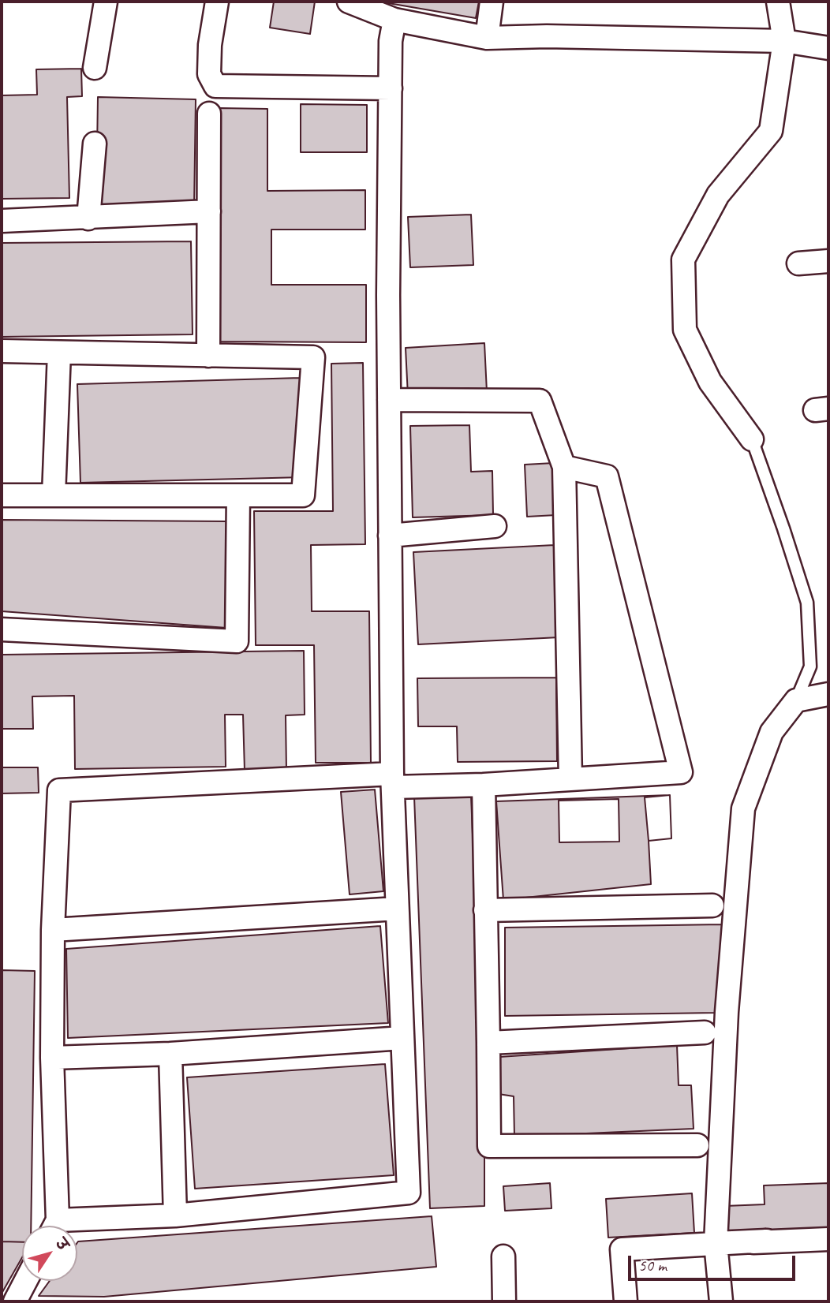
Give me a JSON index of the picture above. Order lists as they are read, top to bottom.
{
  "scale_bar": "50 m",
  "north": "top right"
}
